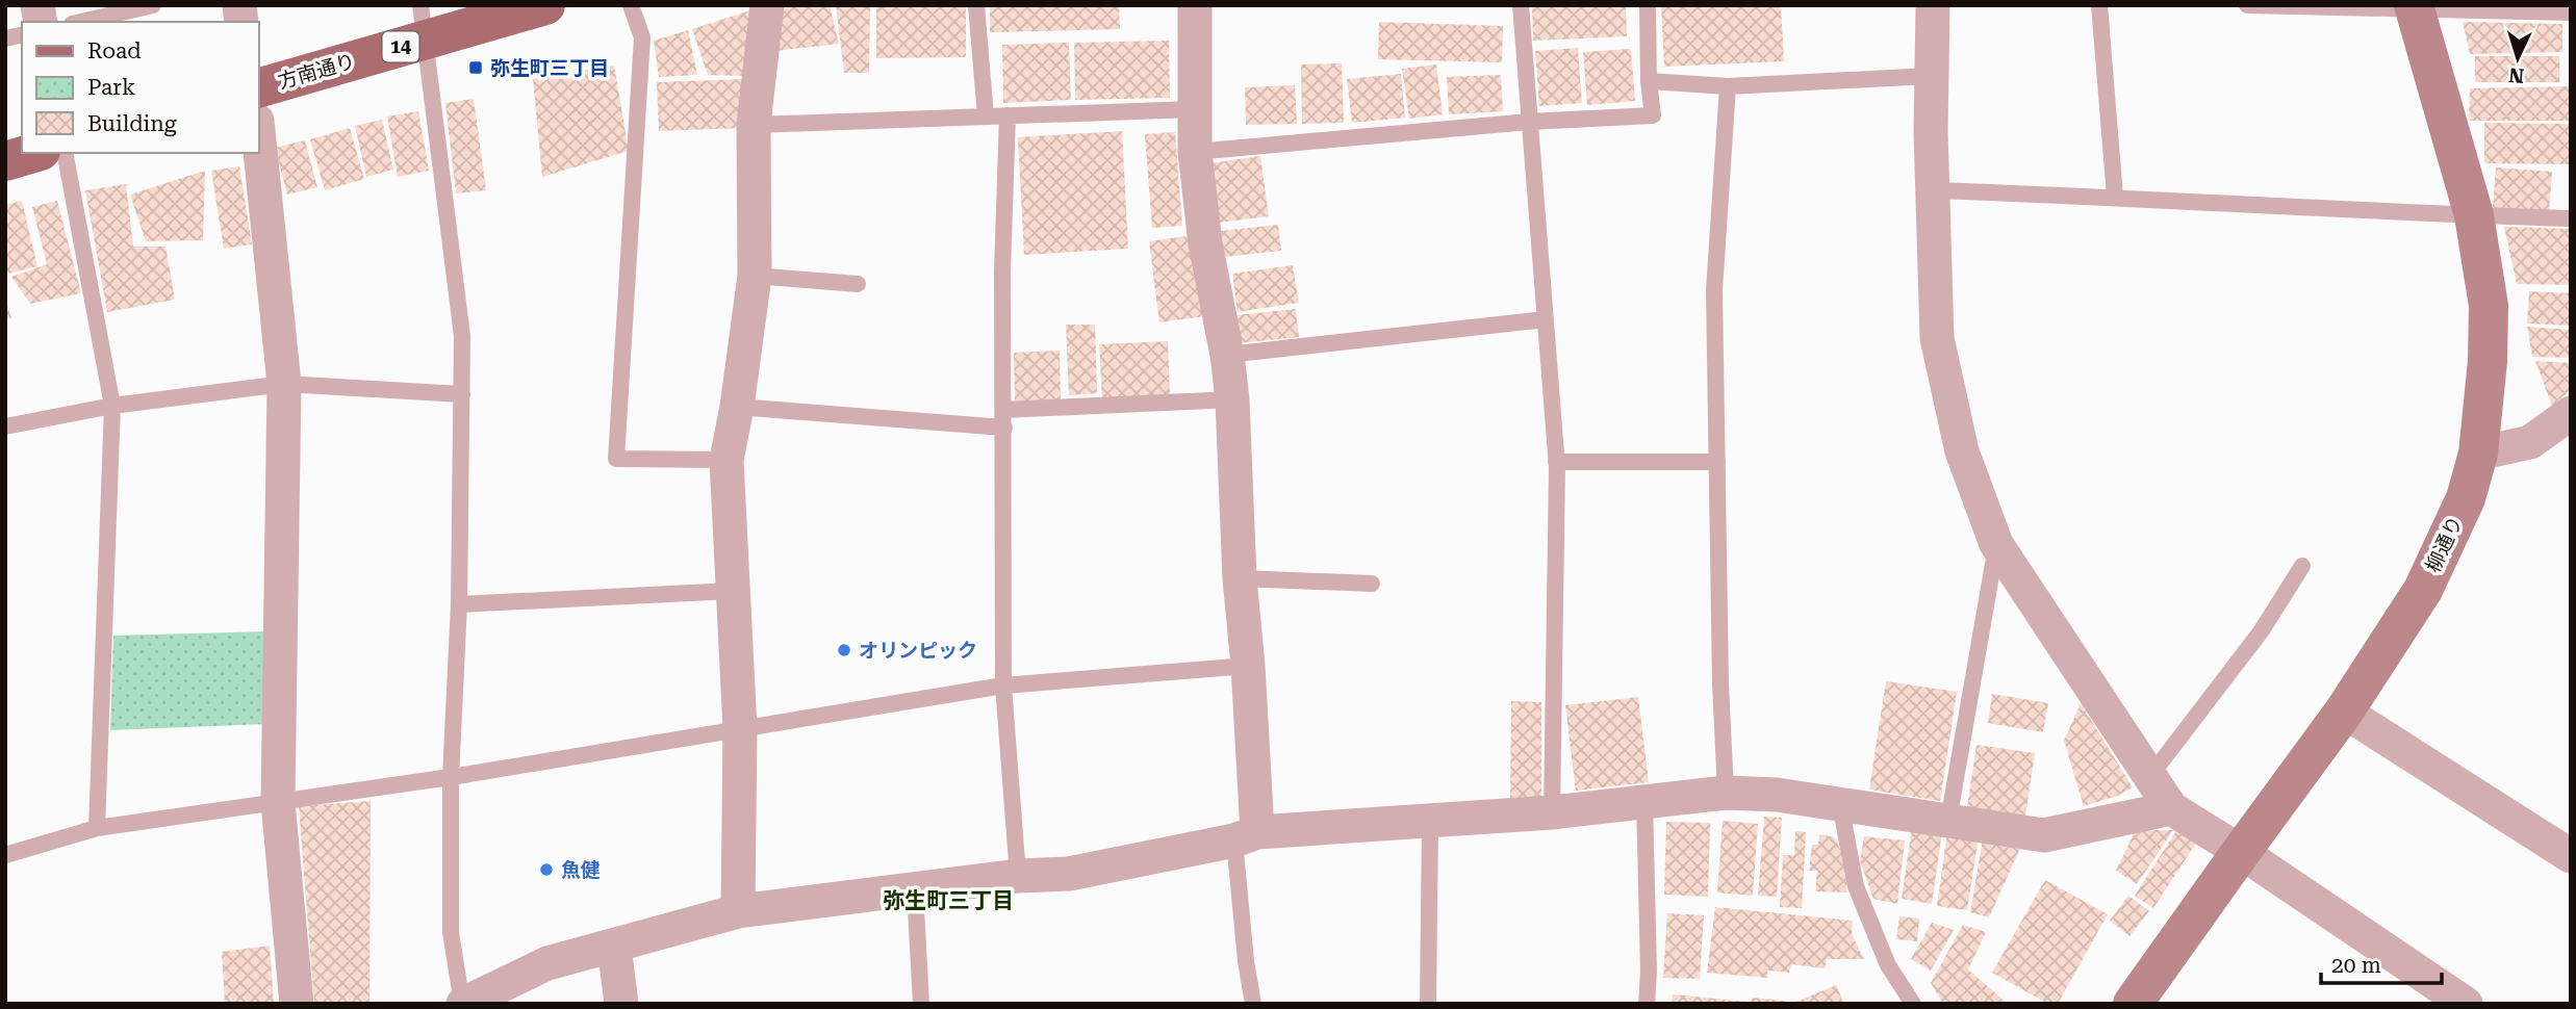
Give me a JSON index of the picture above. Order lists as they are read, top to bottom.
{
  "streets": {
    "main road": ["14", "方南通り"],
    "street": ["柳通り"]
  },
  "districts": ["弥生町三丁目"],
  "places": {
    "transit": ["弥生町三丁目"],
    "other": ["オリンピック", "魚健"]
  },
  "legend": ["Road", "Park", "Building"],
  "scale_bar": "20 m",
  "north": "bottom"
}
